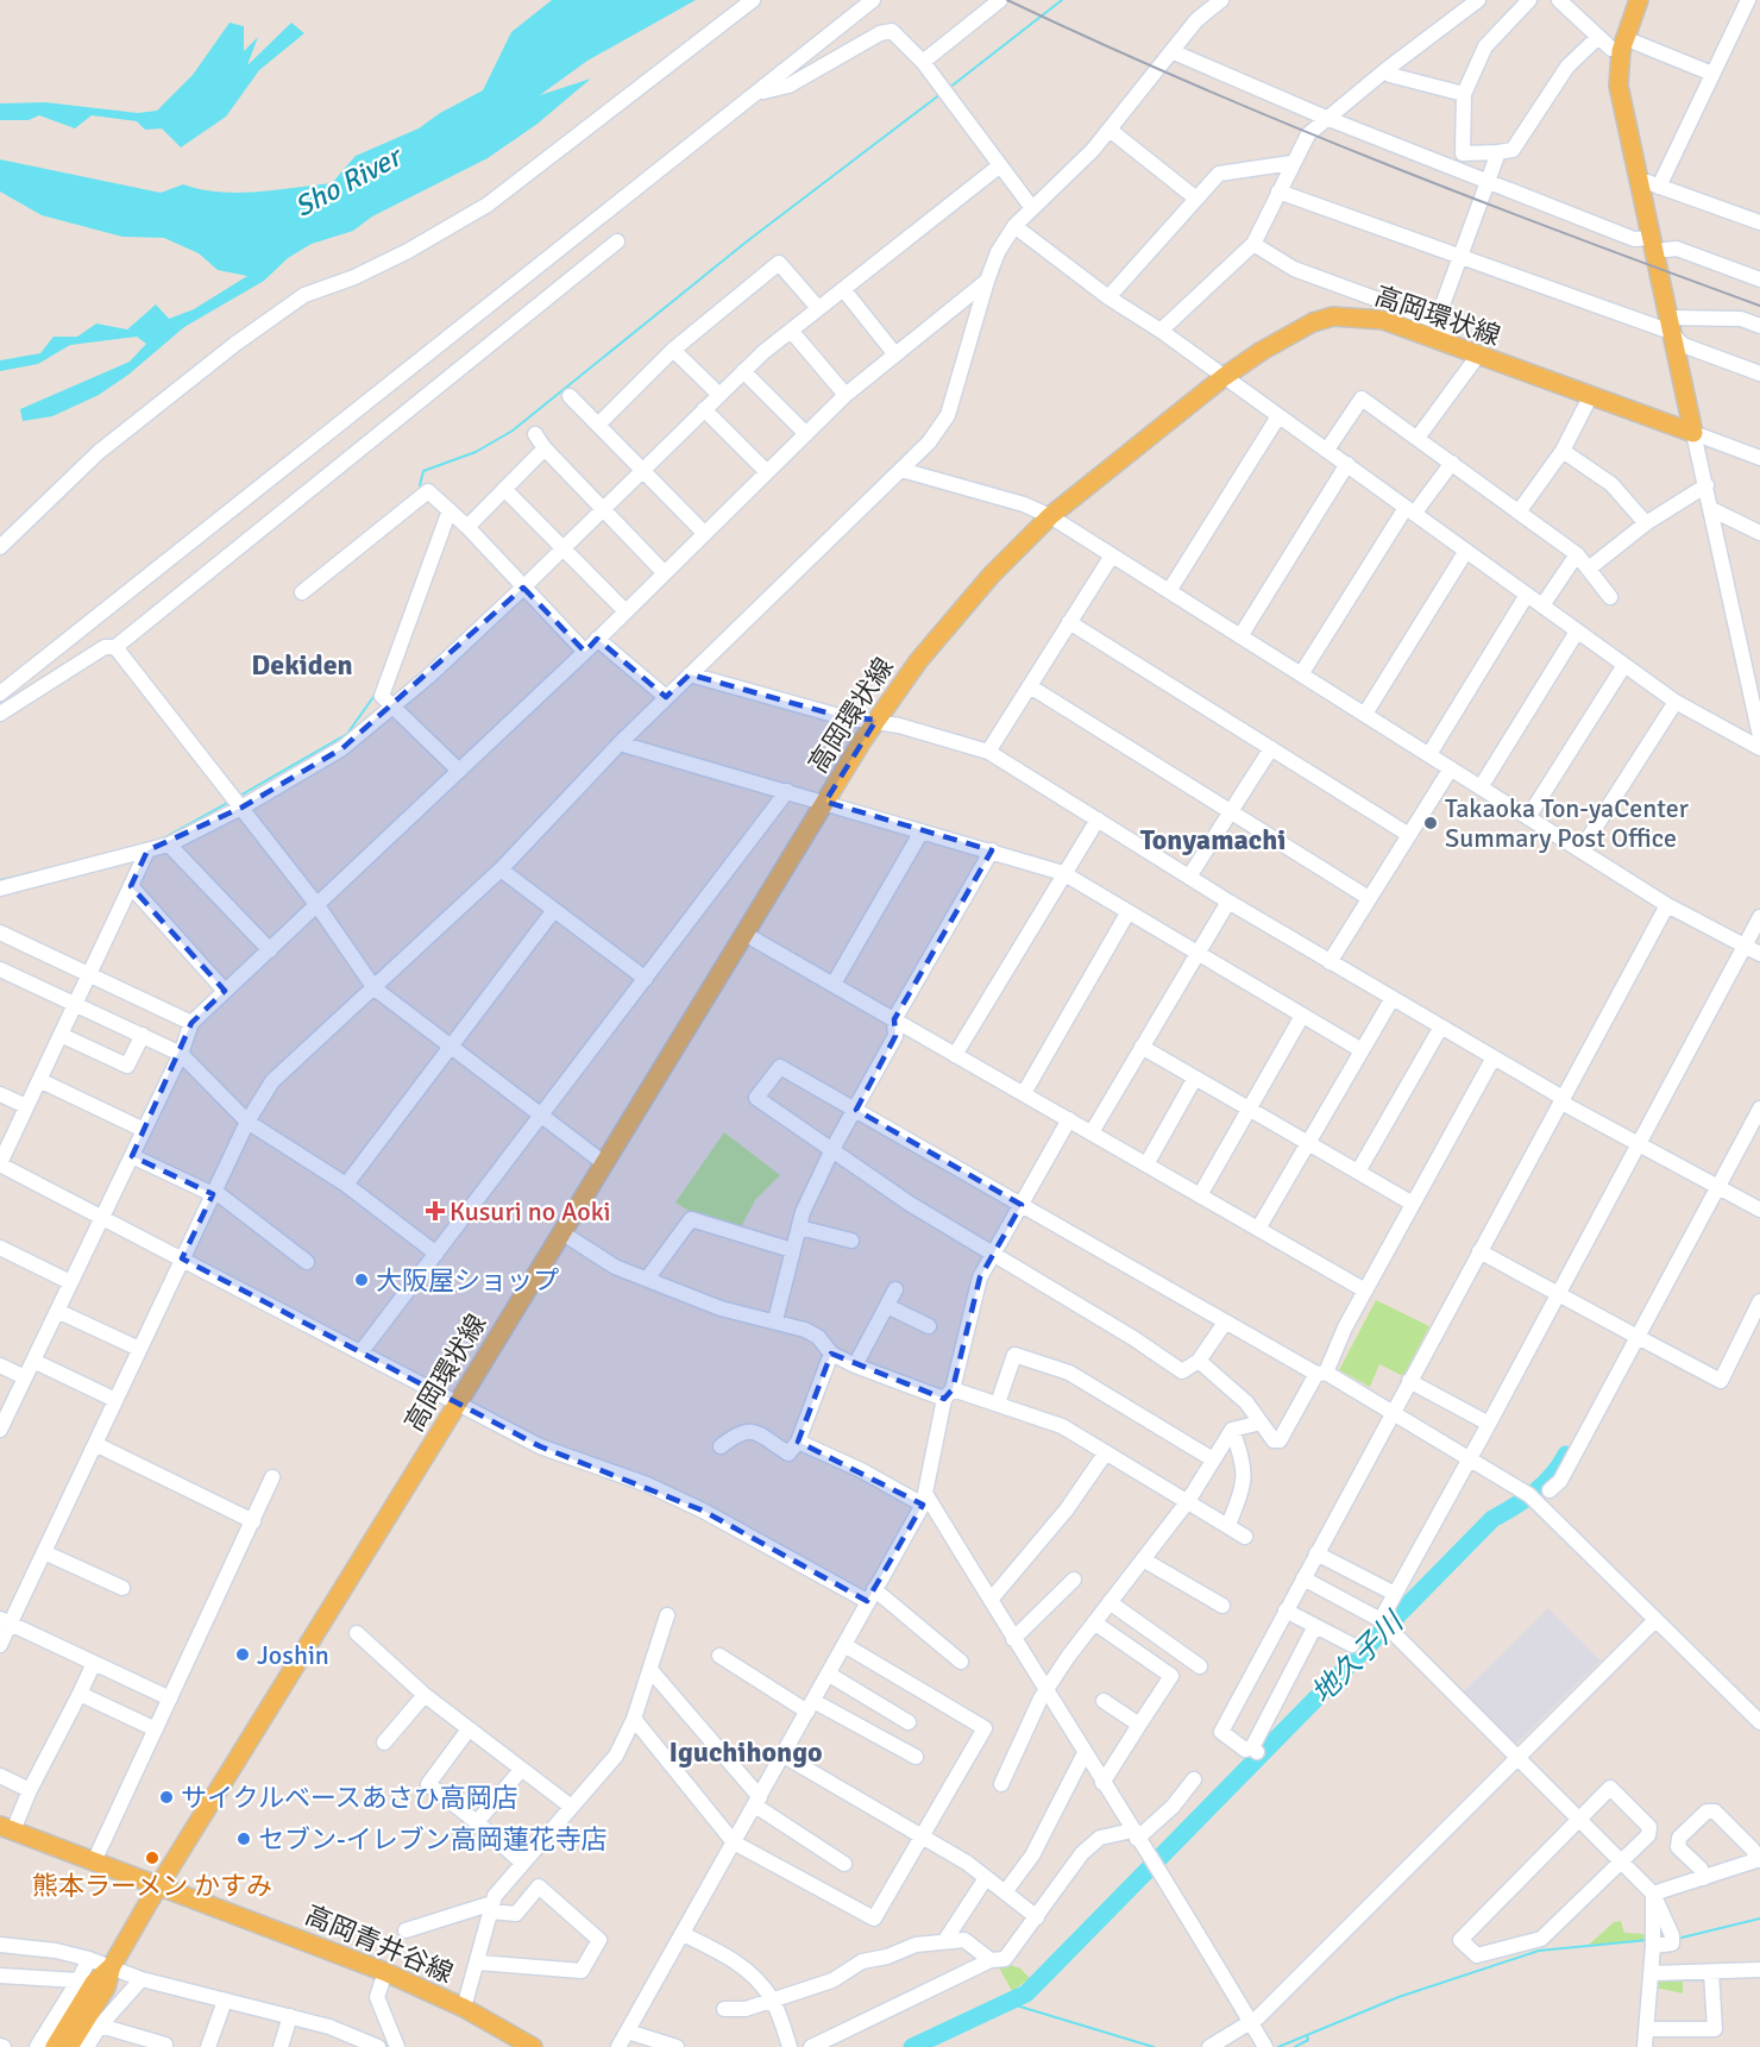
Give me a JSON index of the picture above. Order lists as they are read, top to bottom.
{
  "streets": {
    "main road": ["高岡環状線", "高岡青井谷線"]
  },
  "crossings": [
    ["高岡環状線", "高岡青井谷線"]
  ],
  "districts": ["Dekiden", "Tonyamachi", "Iguchihongo"],
  "water": ["Sho River", "地久子川"],
  "places": {
    "other": [
      "Takaoka Ton-yaCenter Summary Post Office",
      "大阪屋ショップ",
      "Joshin",
      "サイクルベースあさひ高岡店",
      "セブン-イレブン高岡蓮花寺店",
      "熊本ラーメン かすみ"
    ],
    "health": ["Kusuri no Aoki"]
  }
}
